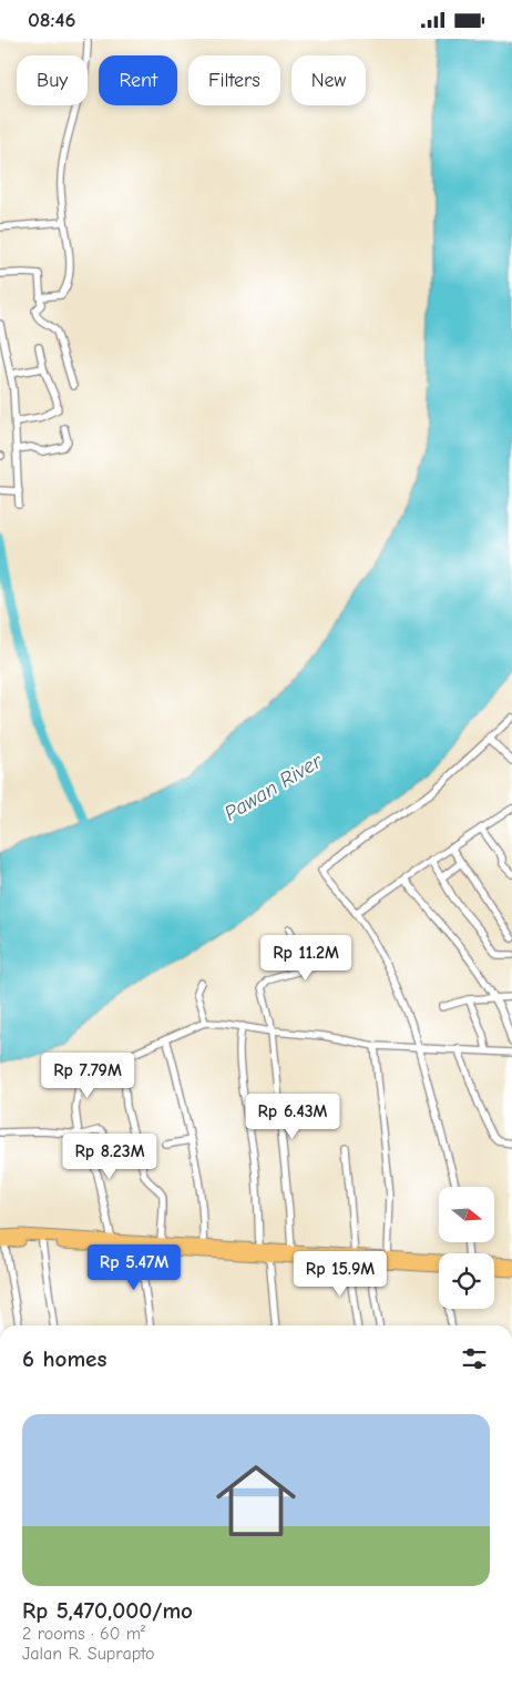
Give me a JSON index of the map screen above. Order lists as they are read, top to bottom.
{
  "water": ["Pawan River"],
  "north": "right",
  "page": {
    "status": "08:46",
    "chip": [
      "Buy",
      "Rent",
      "Filters",
      "New"
    ],
    "price": [
      "Rp 11.2M",
      "Rp 7.79M",
      "Rp 6.43M",
      "Rp 8.23M",
      "Rp 5.47M",
      "Rp 15.9M"
    ],
    "heading": "6 homes",
    "list": [
      {
        "name": "Rp 5,470,000/mo",
        "note": "2 rooms · 60 m² · Jalan R. Suprapto"
      }
    ]
  }
}
